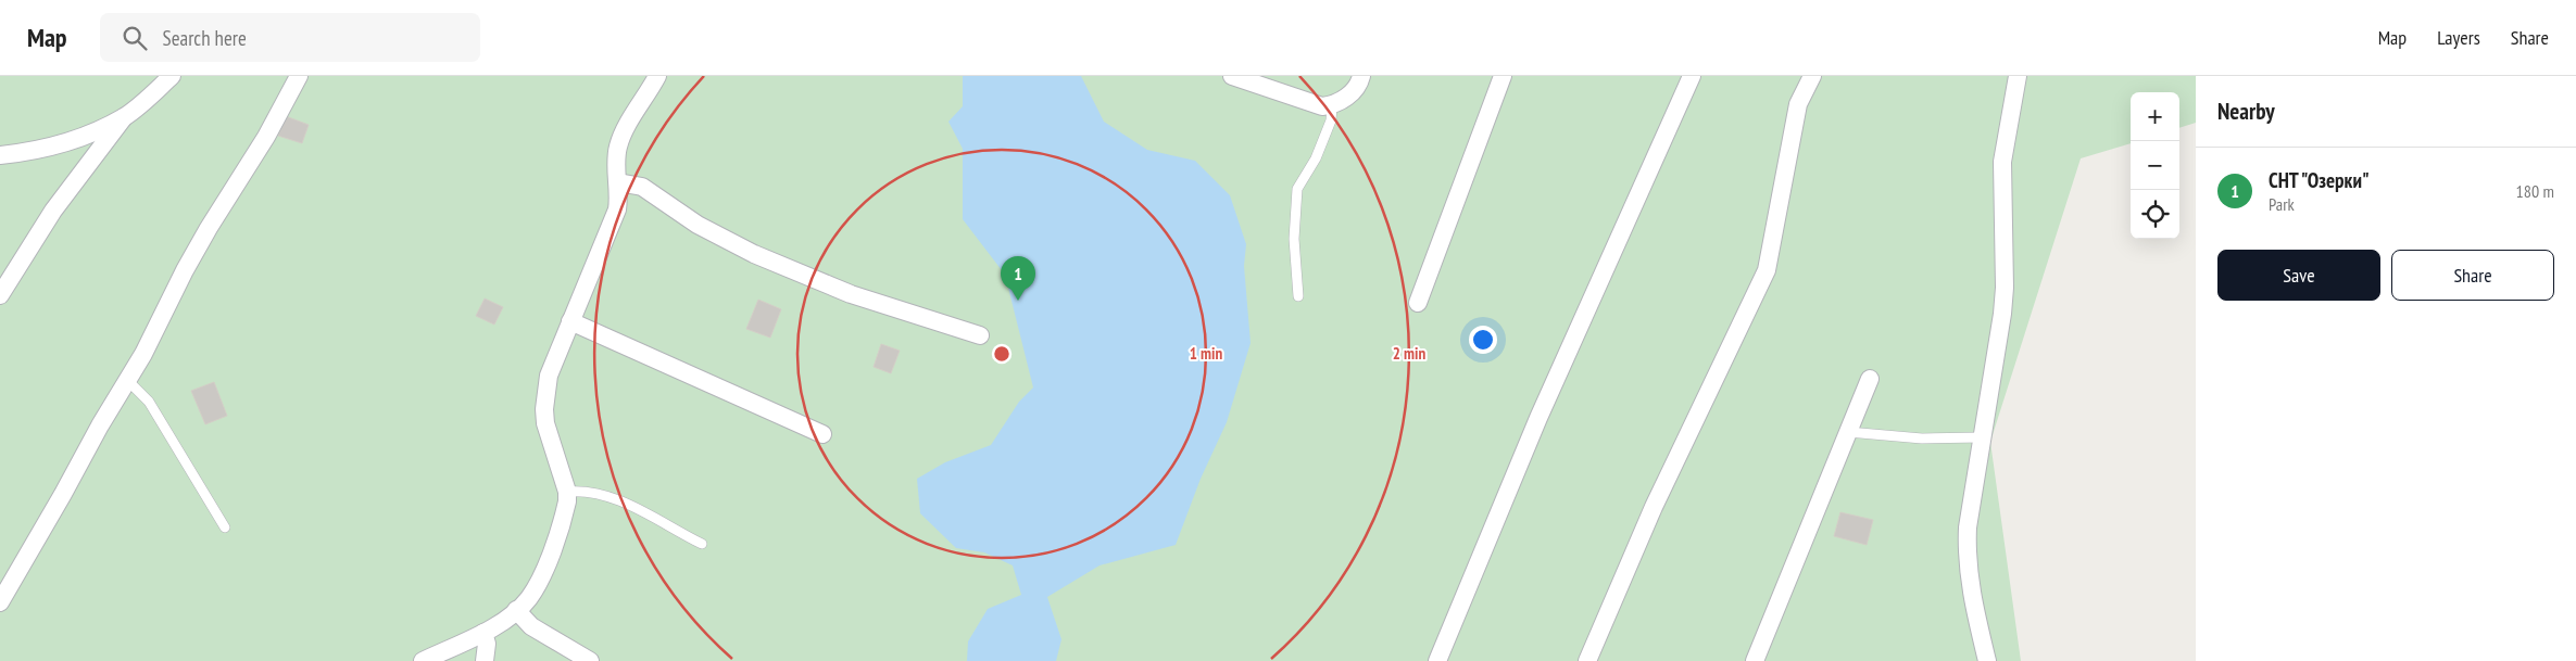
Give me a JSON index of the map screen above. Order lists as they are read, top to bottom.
{
  "page": {
    "header": "Map",
    "search": "Search here",
    "nav": ["Map", "Layers", "Share"],
    "heading": "Nearby",
    "map_buttons": ["+", "−"],
    "list": [
      {
        "mark": "1",
        "name": "СНТ \"Озерки\"",
        "note": "Park",
        "value": "180 m"
      }
    ],
    "buttons": ["Save", "Share"],
    "pins": "1"
  },
  "rings": ["1 min", "2 min"]
}
